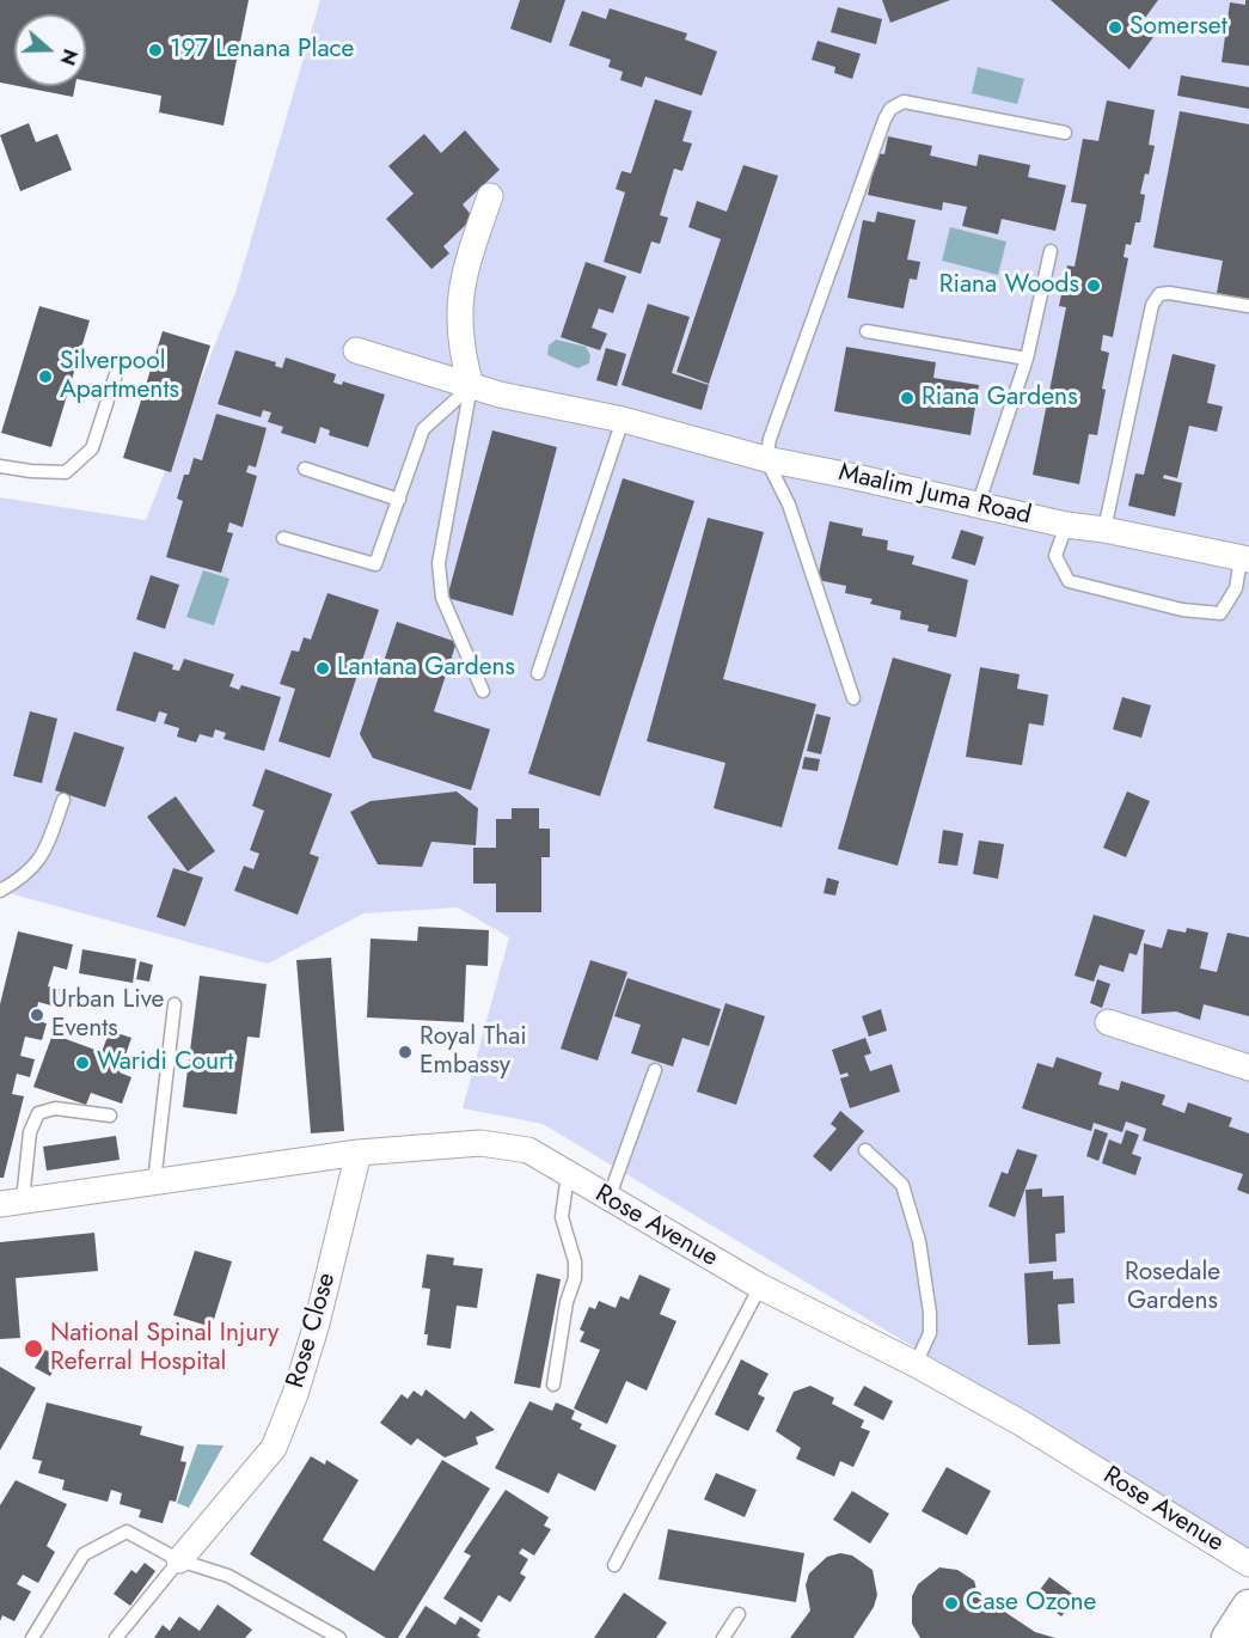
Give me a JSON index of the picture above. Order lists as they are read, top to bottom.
{
  "streets": {
    "street": ["Maalim Juma Road", "Rose Avenue", "Rose Close"]
  },
  "crossings": [
    ["Rose Avenue", "Rose Close"]
  ],
  "parks": ["Rosedale Gardens"],
  "places": [
    "Somerset",
    "197 Lenana Place",
    "Riana Woods",
    "Silverpool Apartments",
    "Riana Gardens",
    "Lantana Gardens",
    "Urban Live Events",
    "Royal Thai Embassy",
    "Waridi Court",
    "National Spinal Injury Referral Hospital",
    "Case Ozone"
  ],
  "north": "right"
}
